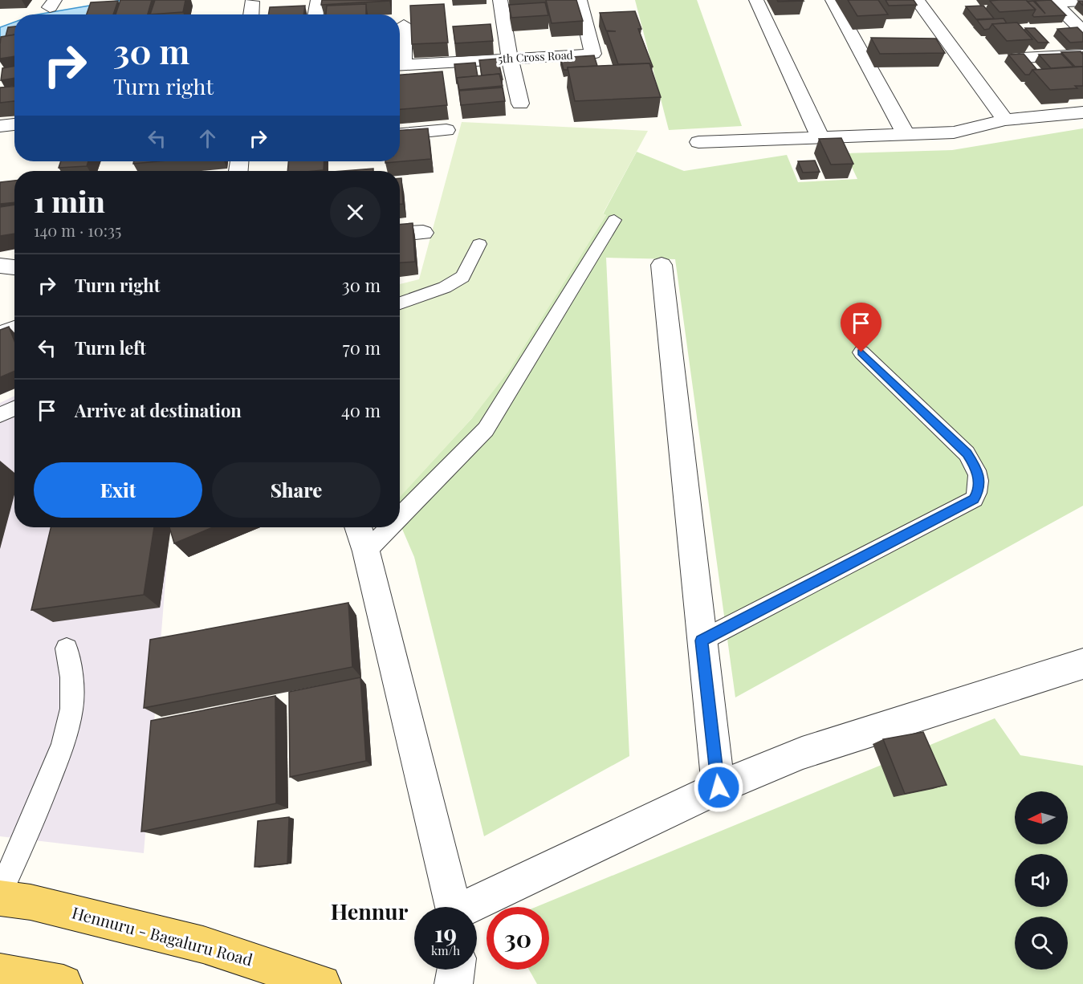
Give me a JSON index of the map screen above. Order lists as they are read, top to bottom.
{
  "streets": {
    "main road": ["Hennuru - Bagaluru Road"],
    "street": ["5th Cross Road"]
  },
  "districts": ["Hennur"],
  "north": "left",
  "page": {
    "turn": ["30 m", "Turn right"],
    "heading": ["1 min", "140 m · 10:35"],
    "list": [
      {
        "name": "Turn right",
        "value": "30 m"
      },
      {
        "name": "Turn left",
        "value": "70 m"
      },
      {
        "name": "Arrive at destination",
        "value": "40 m"
      }
    ],
    "buttons": ["Exit", "Share"],
    "speed": "19 km/h",
    "limit": "30"
  }
}
